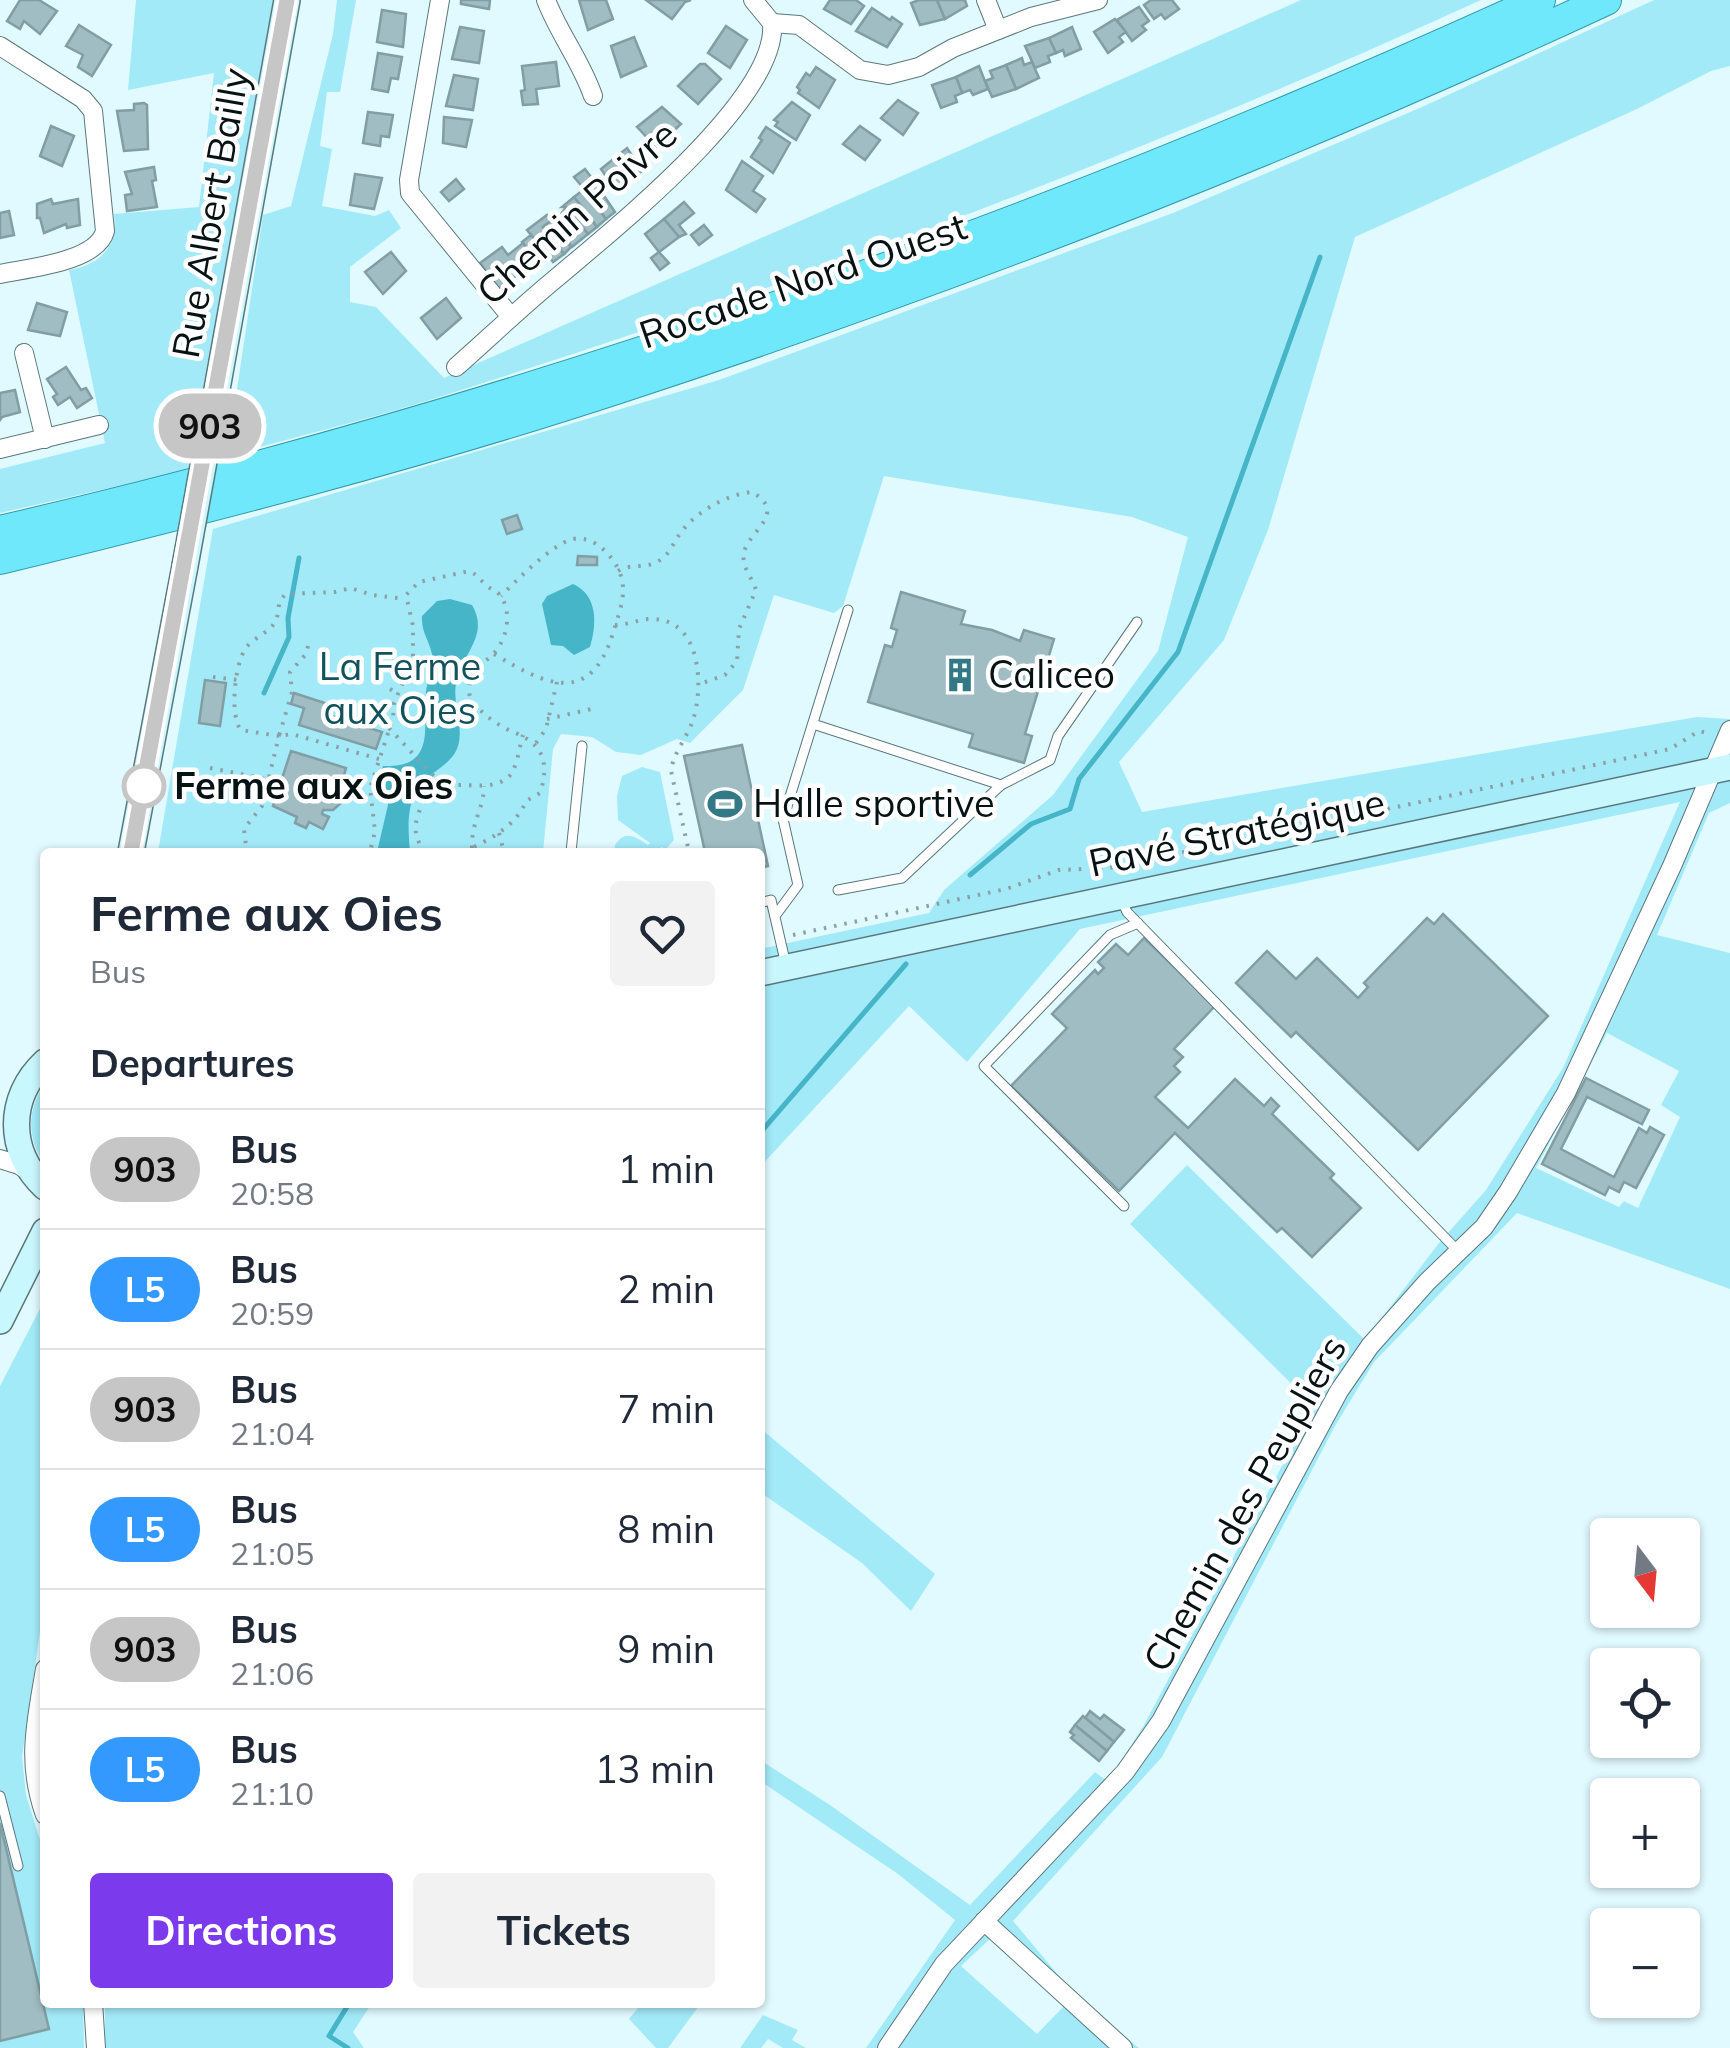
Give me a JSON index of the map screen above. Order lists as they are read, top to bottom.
{
  "streets": {
    "highway": ["Rocade Nord Ouest"],
    "main road": ["Rue Albert Bailly", "Pavé Stratégique"],
    "street": ["Chemin Poivre", "Chemin des Peupliers"]
  },
  "crossings": [
    ["Pavé Stratégique", "Chemin des Peupliers"]
  ],
  "parks": ["La Ferme aux Oies"],
  "places": {
    "building": ["Caliceo"],
    "other": ["Ferme aux Oies"],
    "sports": ["Halle sportive"]
  },
  "lines": ["bus line 903"],
  "north": "bottom",
  "page": {
    "on_map": "903",
    "heading": [
      ["Ferme aux Oies", "Bus"],
      "Departures"
    ],
    "list": [
      {
        "mark": "903",
        "name": "Bus",
        "note": "20:58",
        "value": "1 min"
      },
      {
        "mark": "L5",
        "name": "Bus",
        "note": "20:59",
        "value": "2 min"
      },
      {
        "mark": "903",
        "name": "Bus",
        "note": "21:04",
        "value": "7 min"
      },
      {
        "mark": "L5",
        "name": "Bus",
        "note": "21:05",
        "value": "8 min"
      },
      {
        "mark": "903",
        "name": "Bus",
        "note": "21:06",
        "value": "9 min"
      },
      {
        "mark": "L5",
        "name": "Bus",
        "note": "21:10",
        "value": "13 min"
      }
    ],
    "map_buttons": ["+", "−"],
    "buttons": ["Directions", "Tickets"]
  }
}
